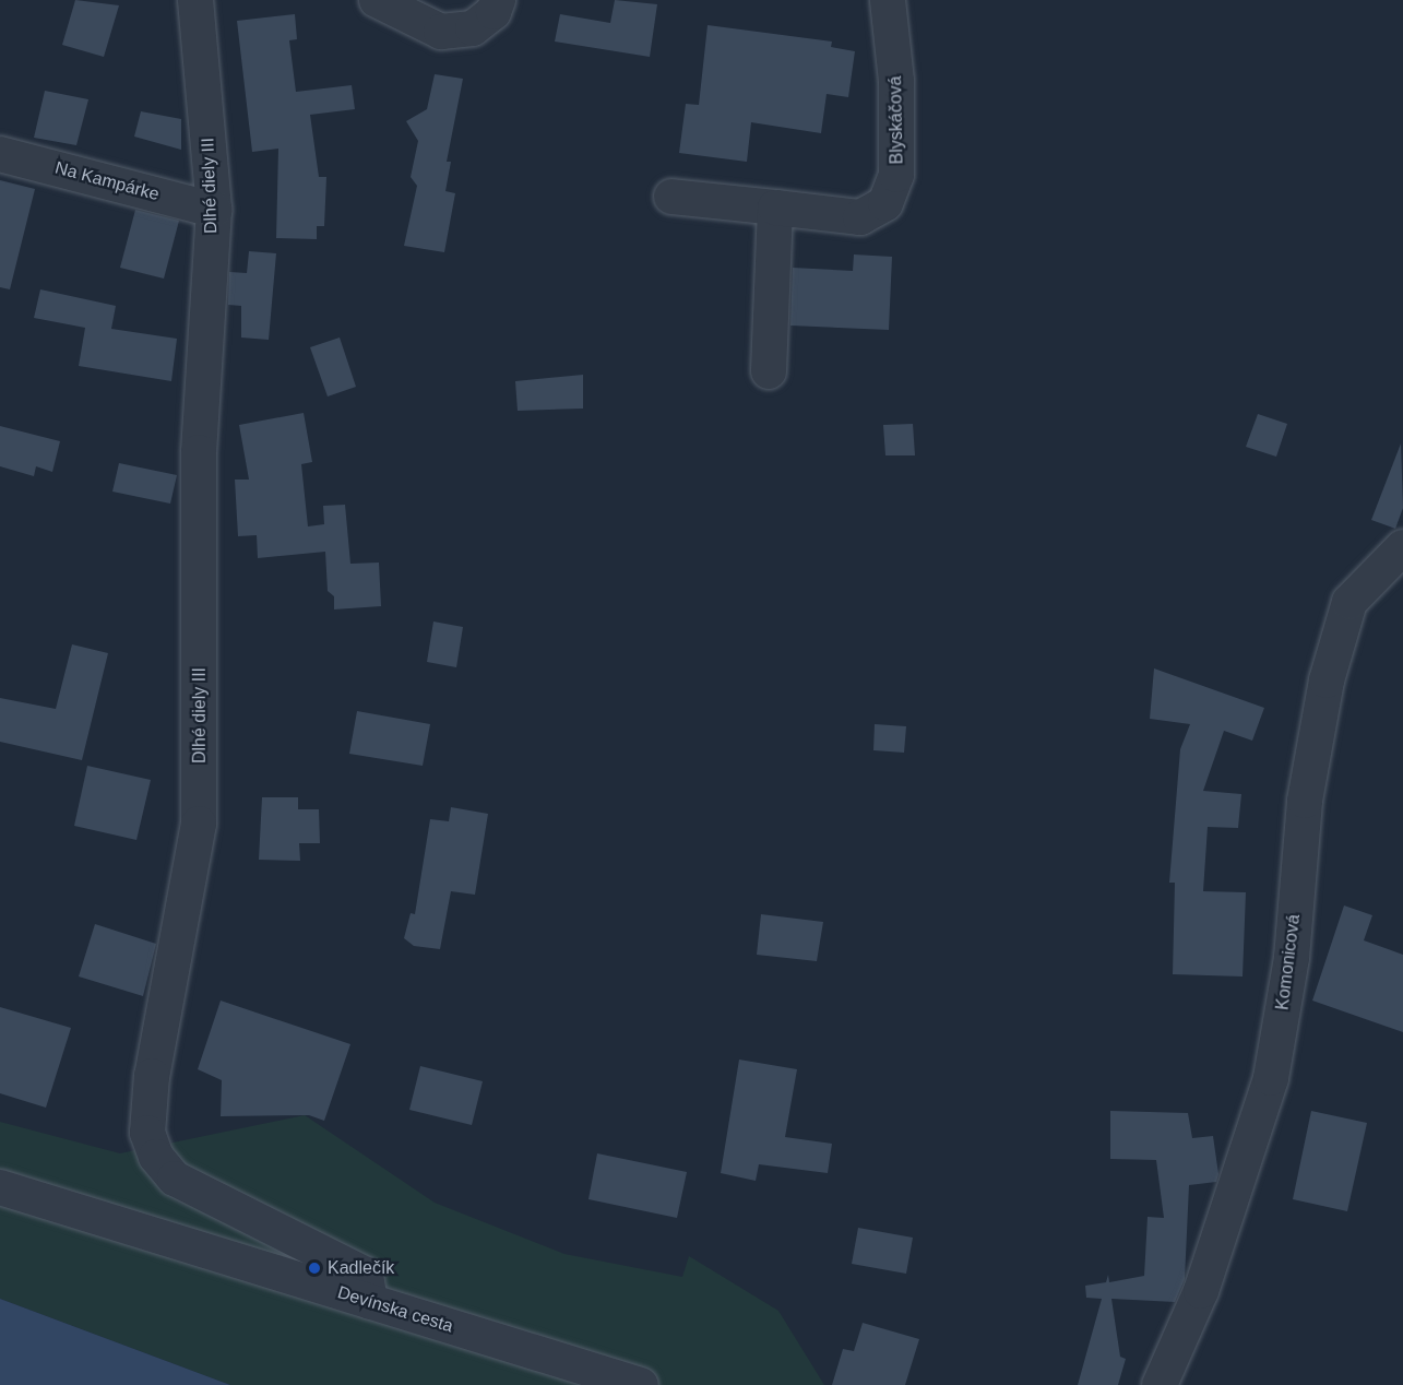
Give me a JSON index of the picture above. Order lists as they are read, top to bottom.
{
  "streets": {
    "street": [
      "Blyskáčová",
      "Na Kampárke",
      "Dlhé diely III",
      "Komonicová",
      "Devínska cesta"
    ]
  },
  "crossings": [
    ["Na Kampárke", "Dlhé diely III"],
    ["Dlhé diely III", "Devínska cesta"]
  ],
  "places": ["Kadlečík"]
}
